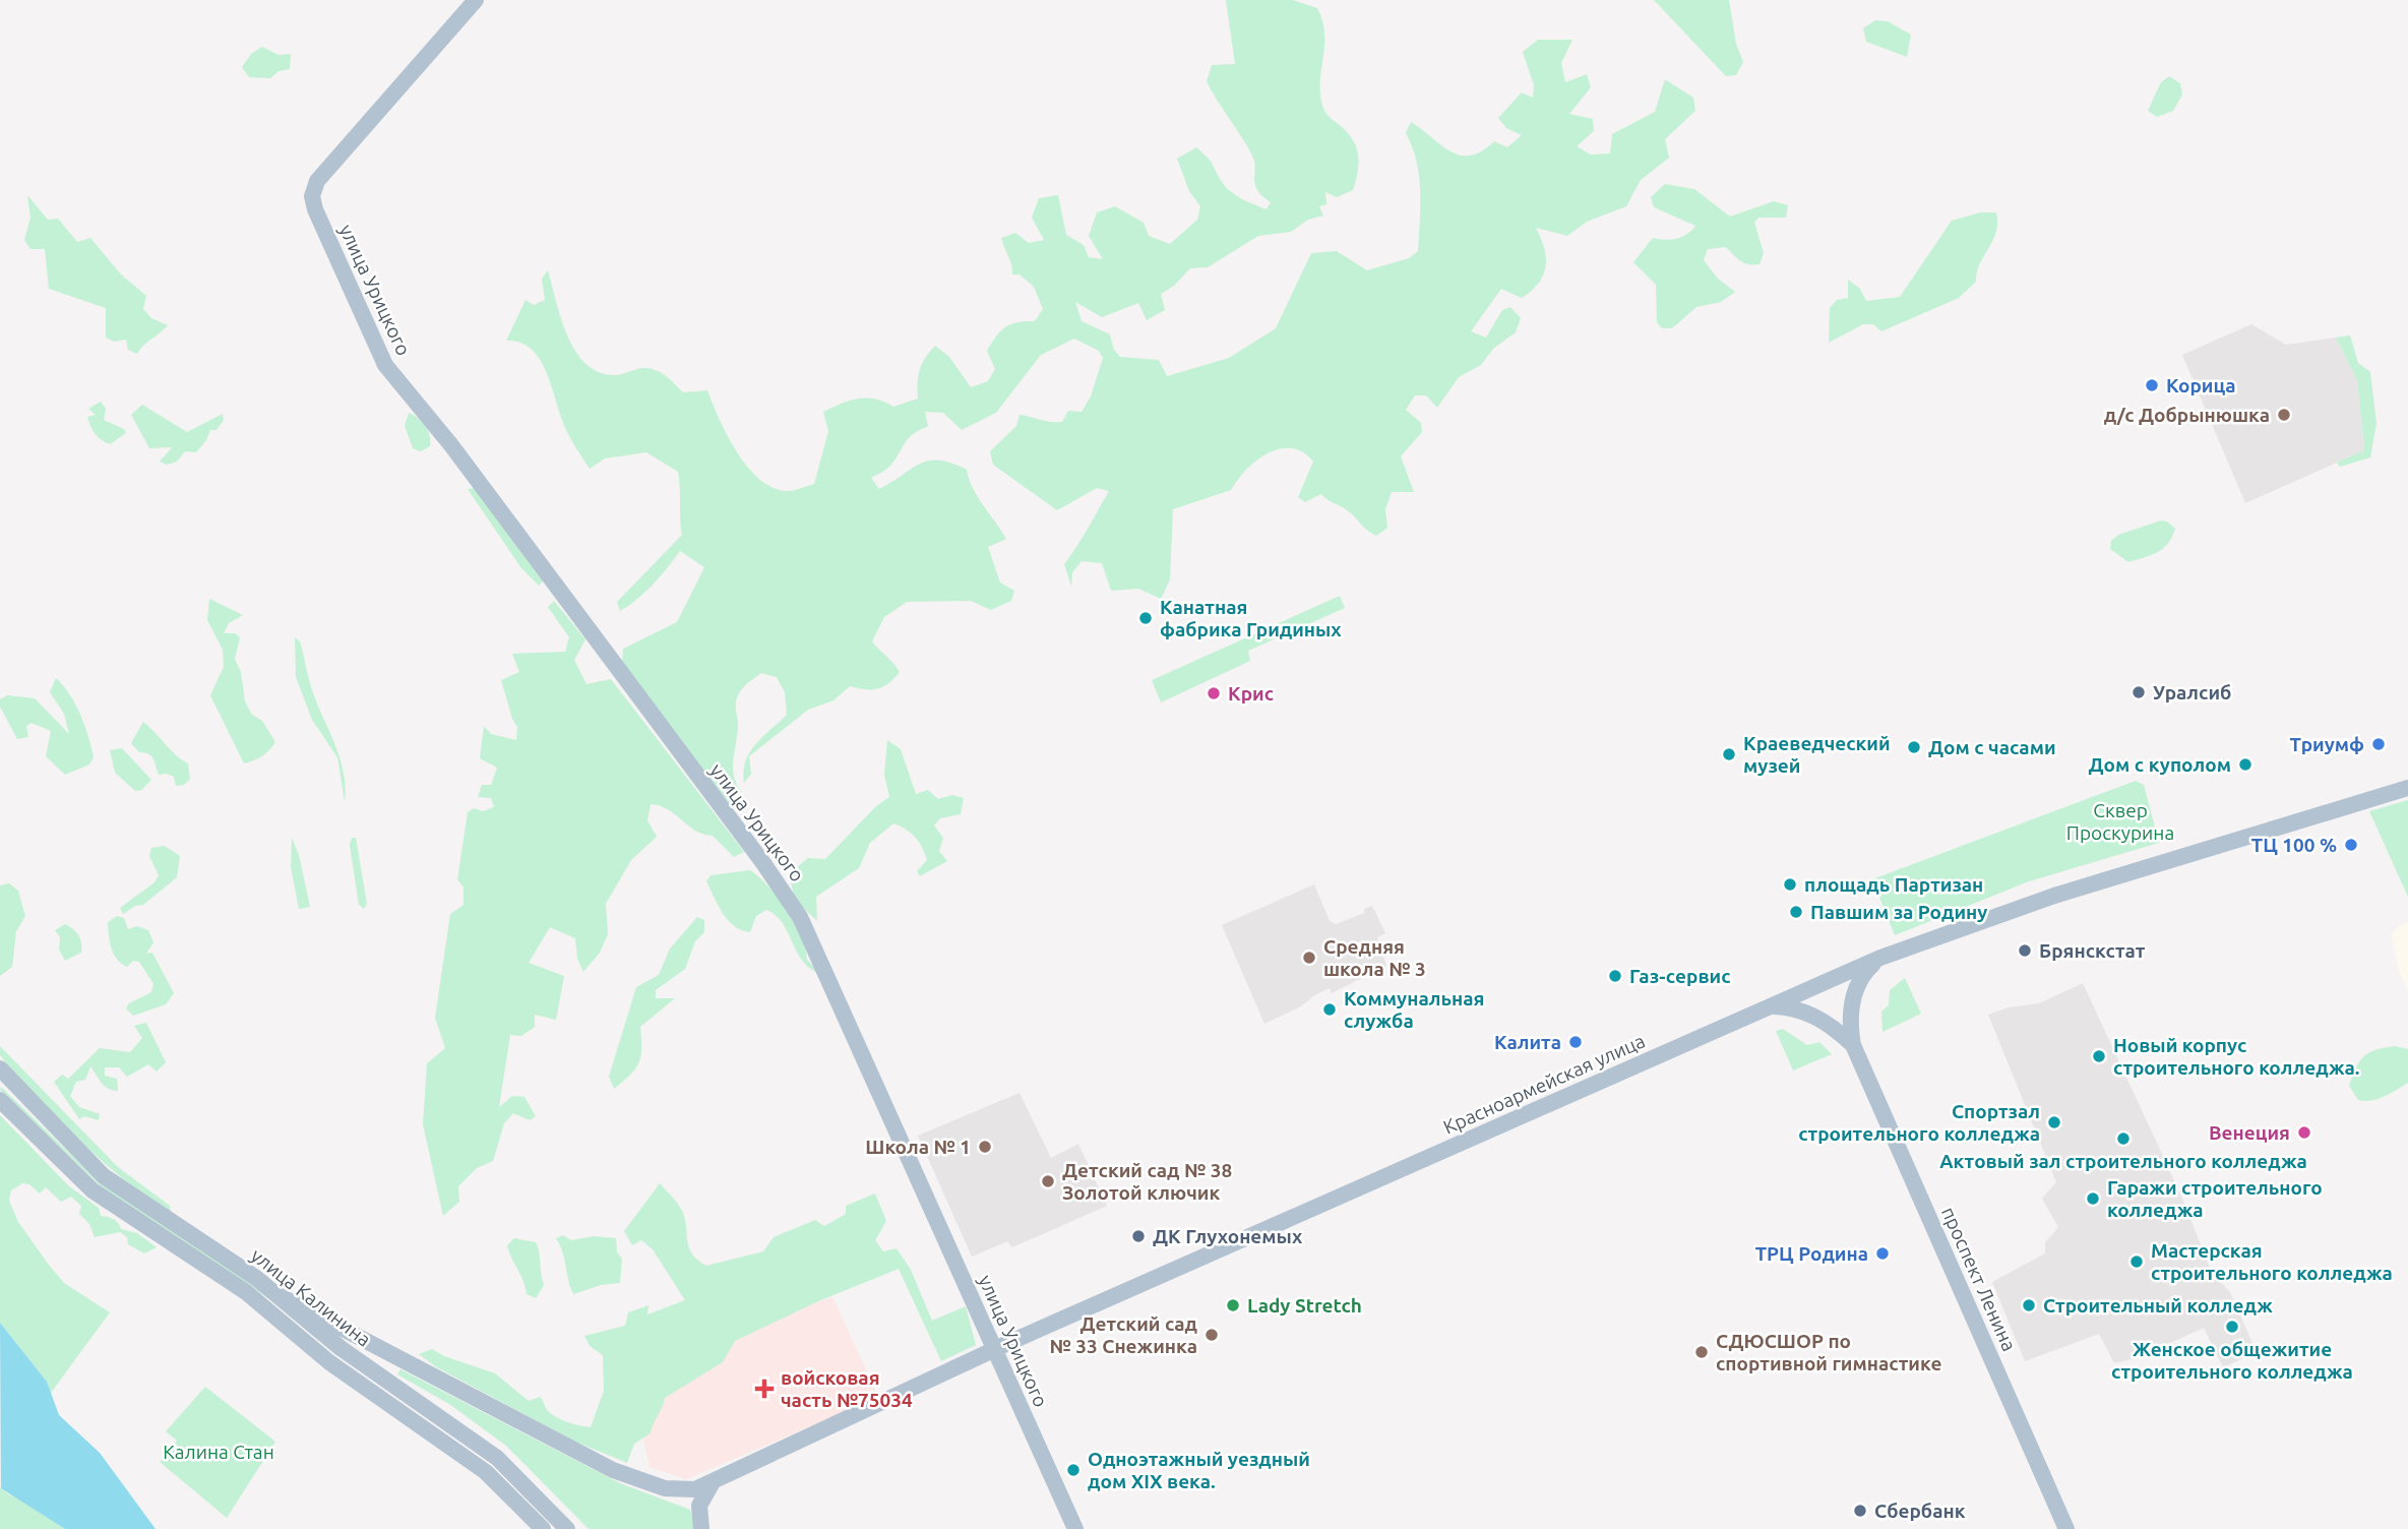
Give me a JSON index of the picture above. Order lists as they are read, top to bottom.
{
  "streets": {
    "main road": [
      "улица Урицкого",
      "Красноармейская улица",
      "проспект Ленина",
      "улица Калинина"
    ]
  },
  "crossings": [
    ["улица Урицкого", "Красноармейская улица"],
    ["Красноармейская улица", "улица Калинина"]
  ],
  "parks": ["Сквер Проскурина", "Калина Стан"],
  "places": {
    "other": [
      "Корица",
      "д/с Добрынюшка",
      "Канатная фабрика Гридиных",
      "Уралсиб",
      "Крис",
      "Триумф",
      "Дом с часами",
      "Краеведческий музей",
      "Дом с куполом",
      "ТЦ 100 %",
      "площадь Партизан",
      "Павшим за Родину",
      "Брянскстат",
      "Средняя школа № 3",
      "Газ-сервис",
      "Коммунальная служба",
      "Калита",
      "Новый корпус строительного колледжа.",
      "Спортзал строительного колледжа",
      "Венеция",
      "Актовый зал строительного колледжа",
      "Школа № 1",
      "Детский сад № 38 Золотой ключик",
      "Гаражи строительного колледжа",
      "ДК Глухонемых",
      "ТРЦ Родина",
      "Мастерская строительного колледжа",
      "Lady Stretch",
      "Строительный колледж",
      "Женское общежитие строительного колледжа",
      "Детский сад № 33 Снежинка",
      "СДЮСШОР по спортивной гимнастике",
      "Одноэтажный уездный дом XIX века.",
      "Сбербанк"
    ],
    "health": ["войсковая часть №75034"]
  }
}
